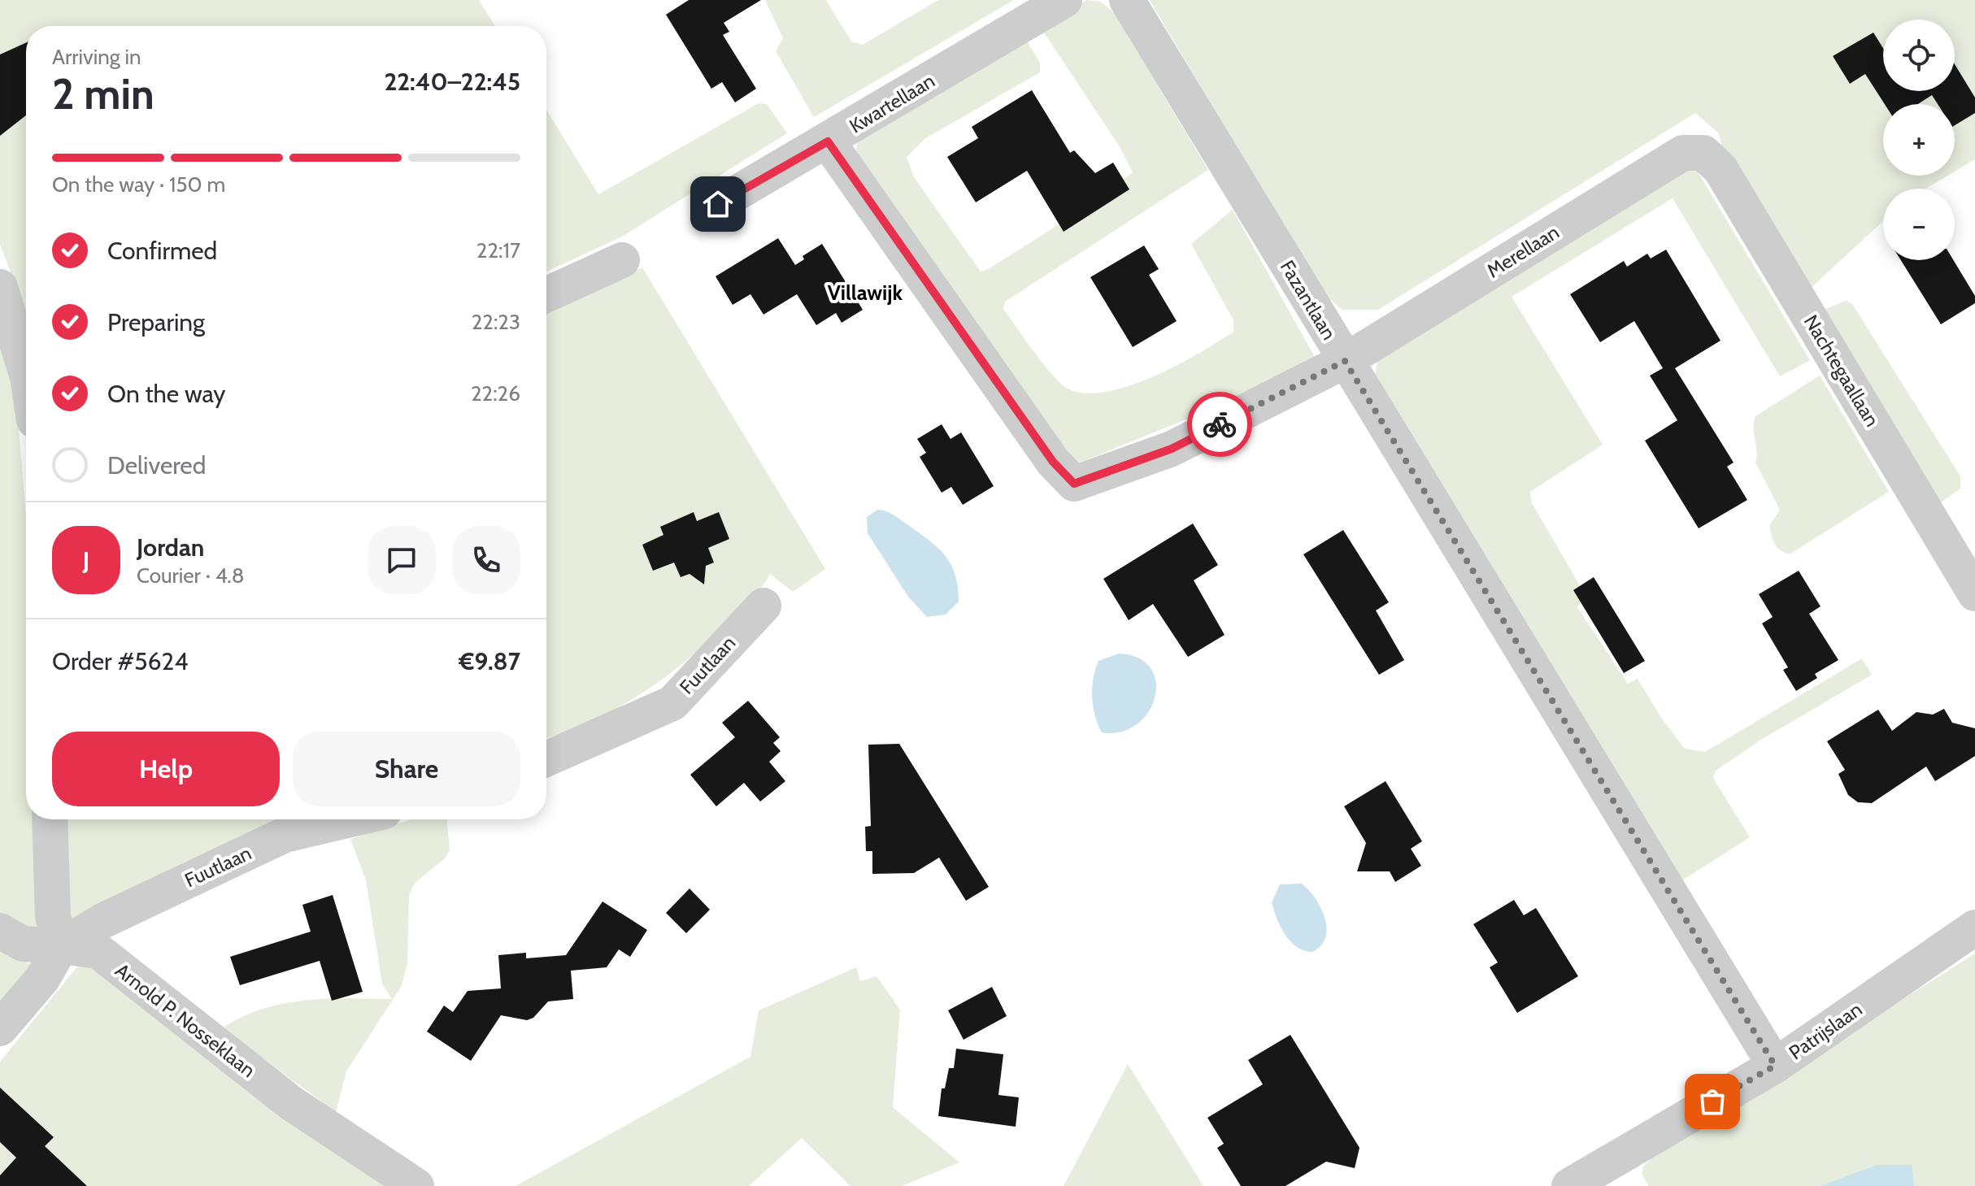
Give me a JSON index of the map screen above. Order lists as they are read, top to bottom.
{
  "streets": {
    "street": [
      "Kwartellaan",
      "Merellaan",
      "Fazantlaan",
      "Nachtegaallaan",
      "Fuutlaan",
      "Arnold P. Nosseklaan",
      "Patrijslaan"
    ]
  },
  "crossings": [
    ["Kwartellaan", "Merellaan"],
    ["Merellaan", "Fazantlaan"],
    ["Merellaan", "Nachtegaallaan"],
    ["Fazantlaan", "Patrijslaan"],
    ["Fuutlaan", "Arnold P. Nosseklaan"]
  ],
  "districts": ["Villawijk"],
  "page": {
    "map_buttons": ["+", "−"],
    "heading": ["2 min", "Arriving in", "22:40–22:45"],
    "panel": [
      "Jordan",
      "Courier · 4.8",
      "Order #5624",
      "€9.87"
    ],
    "bar": "On the way · 150 m",
    "list": [
      ["Confirmed", "22:17"],
      ["Preparing", "22:23"],
      ["On the way", "22:26"],
      "Delivered"
    ],
    "round": "J",
    "buttons": ["Help", "Share"]
  }
}
